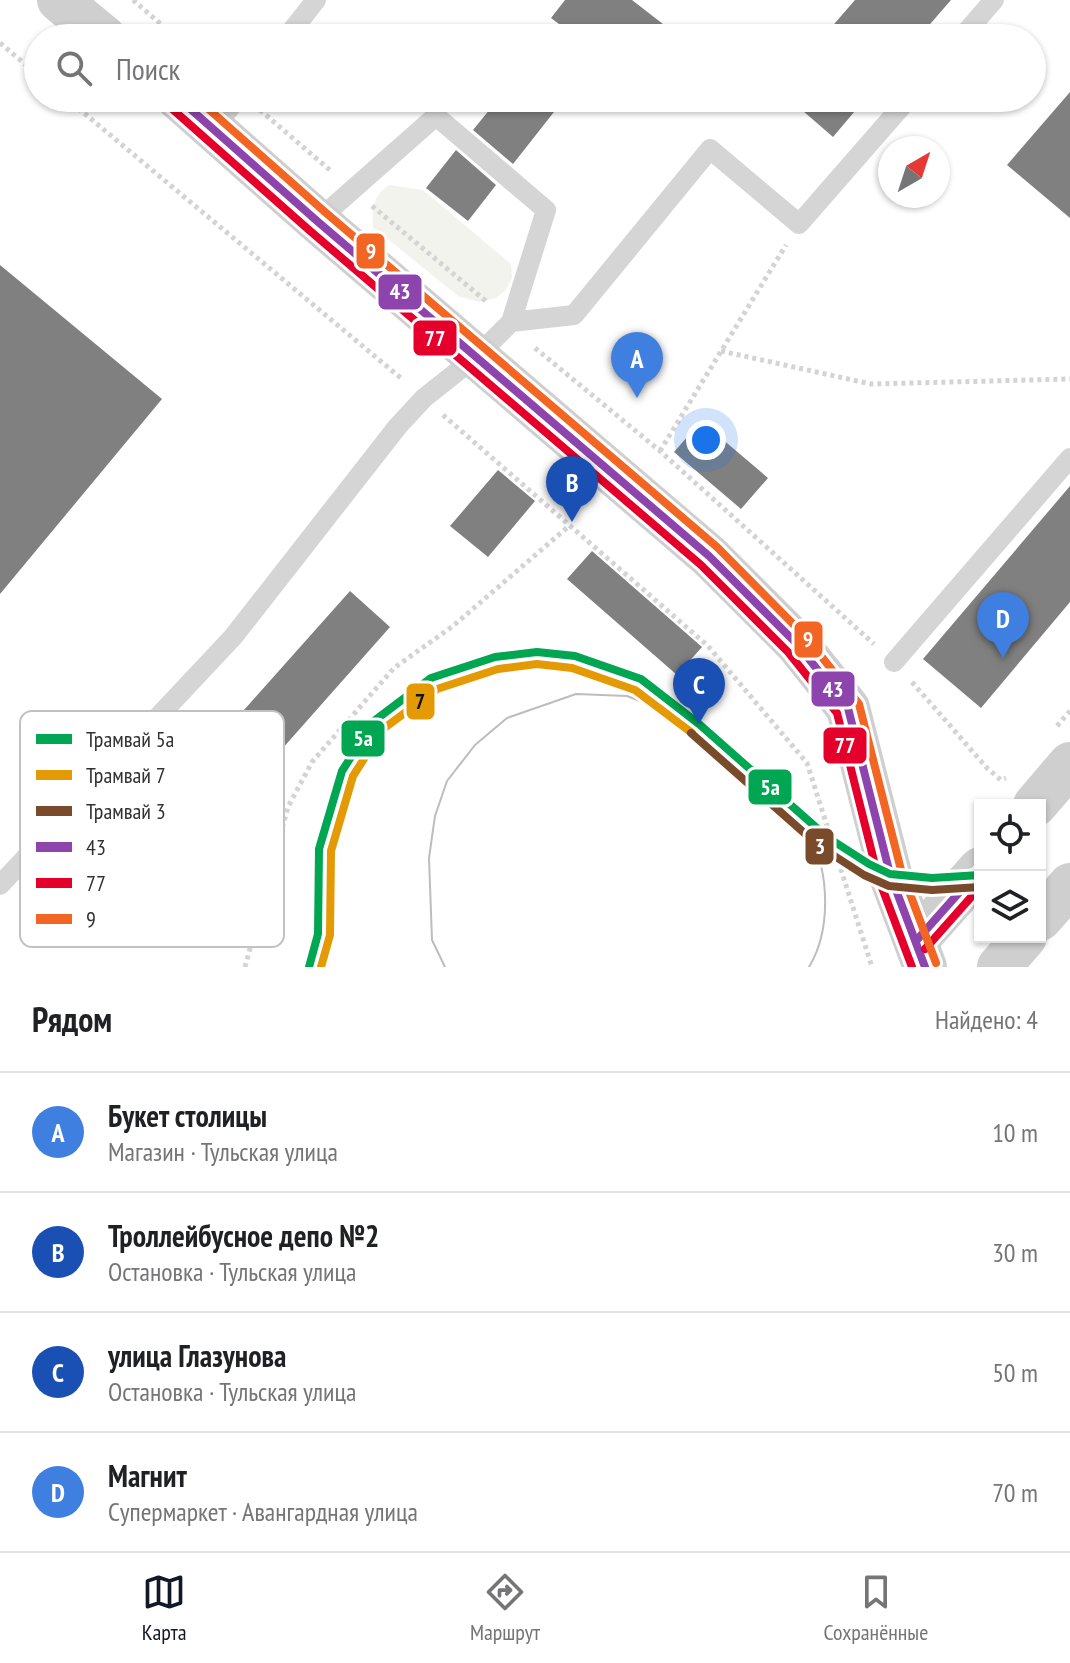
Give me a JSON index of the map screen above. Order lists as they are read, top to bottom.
{
  "lines": [
    "transit line 43",
    "transit line 77",
    "transit line 9",
    "tram line 5а",
    "tram line 7",
    "tram line 3"
  ],
  "legend": [
    "Трамвай 5а",
    "Трамвай 7",
    "Трамвай 3",
    "43",
    "77",
    "9"
  ],
  "north": "top right",
  "page": {
    "search": "Поиск",
    "pins": [
      "A",
      "B",
      "D",
      "C"
    ],
    "heading": ["Рядом", "Найдено: 4"],
    "list": [
      {
        "mark": "A",
        "name": "Букет столицы",
        "note": "Магазин · Тульская улица",
        "value": "10 m"
      },
      {
        "mark": "B",
        "name": "Троллейбусное депо №2",
        "note": "Остановка · Тульская улица",
        "value": "30 m"
      },
      {
        "mark": "C",
        "name": "улица Глазунова",
        "note": "Остановка · Тульская улица",
        "value": "50 m"
      },
      {
        "mark": "D",
        "name": "Магнит",
        "note": "Супермаркет · Авангардная улица",
        "value": "70 m"
      }
    ],
    "nav": ["Карта", "Маршрут", "Сохранённые"]
  }
}
